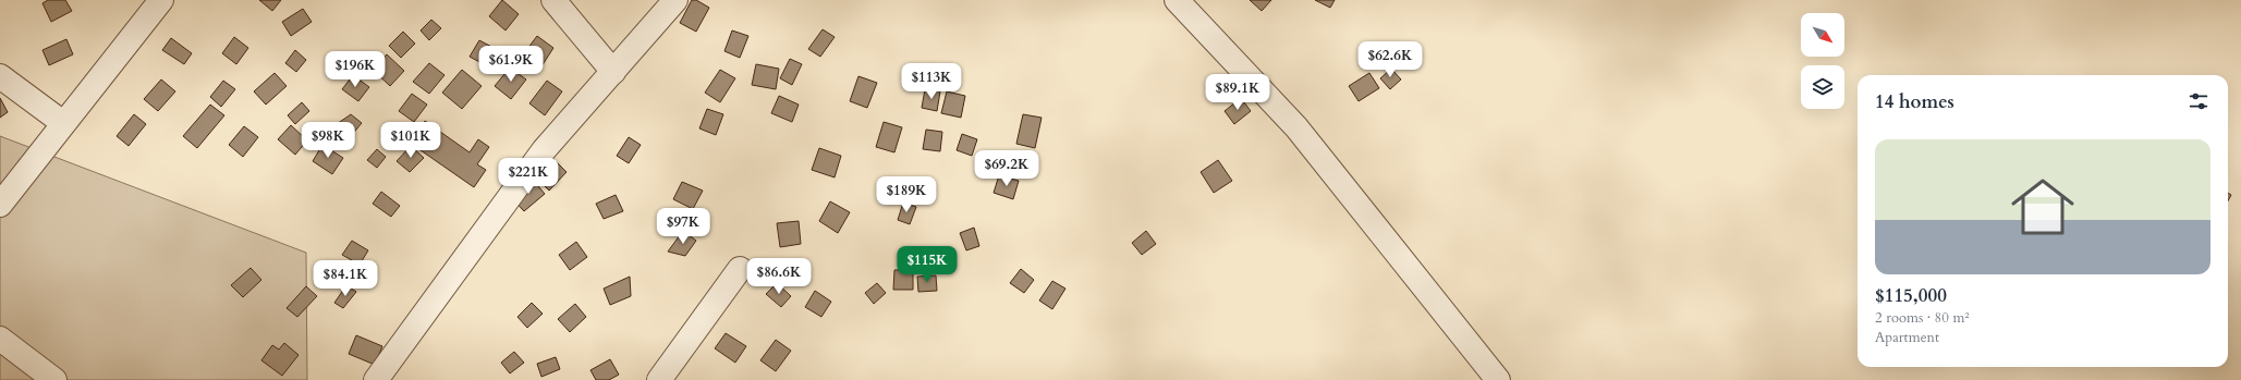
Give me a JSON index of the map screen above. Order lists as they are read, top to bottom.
{
  "north": "bottom right",
  "page": {
    "price": [
      "$62.6K",
      "$61.9K",
      "$196K",
      "$113K",
      "$89.1K",
      "$98K",
      "$101K",
      "$69.2K",
      "$221K",
      "$189K",
      "$97K",
      "$115K",
      "$86.6K",
      "$84.1K"
    ],
    "heading": "14 homes",
    "list": [
      {
        "name": "$115,000",
        "note": "2 rooms · 80 m² · Apartment"
      }
    ]
  }
}
